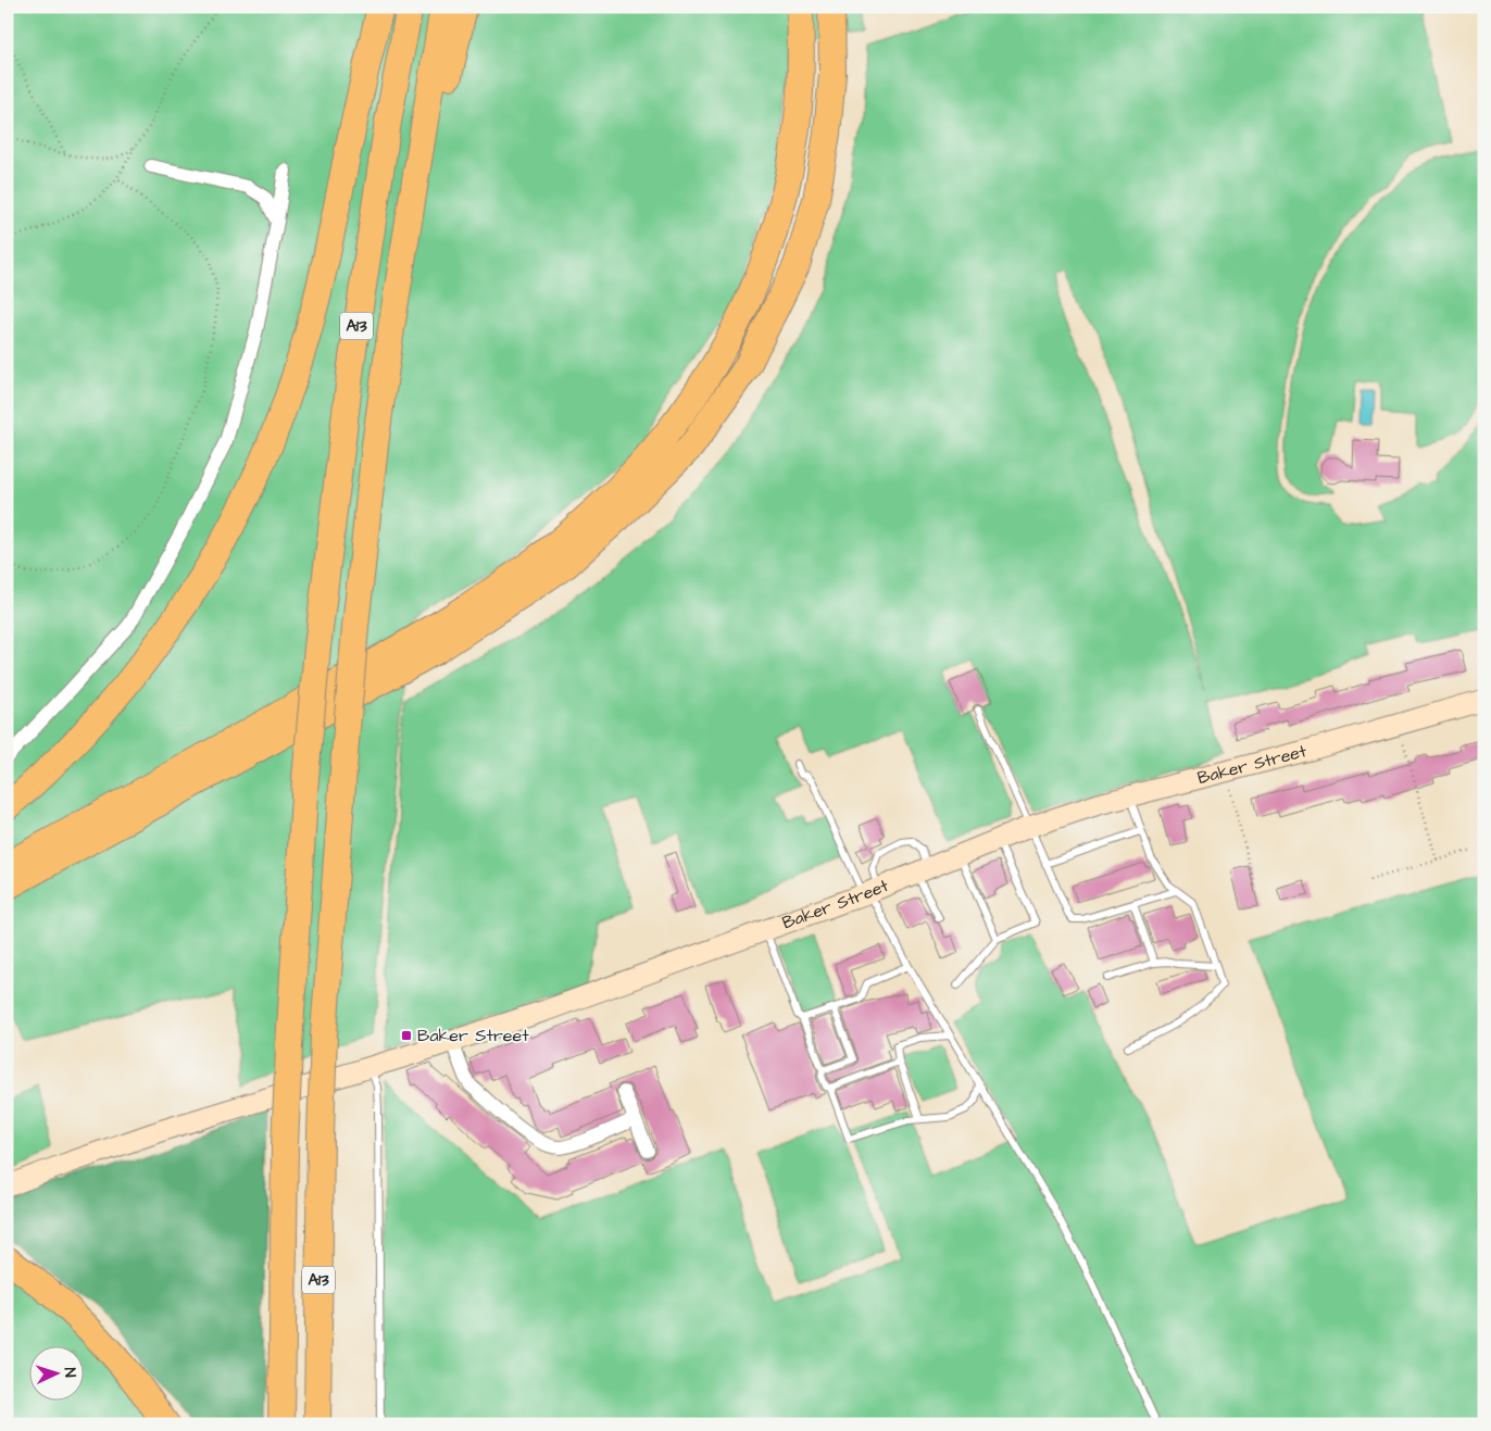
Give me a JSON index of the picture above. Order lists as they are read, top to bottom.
{
  "streets": {
    "highway": ["A13"],
    "main road": ["Baker Street"]
  },
  "places": {
    "transit": ["Baker Street"]
  },
  "north": "right"
}
